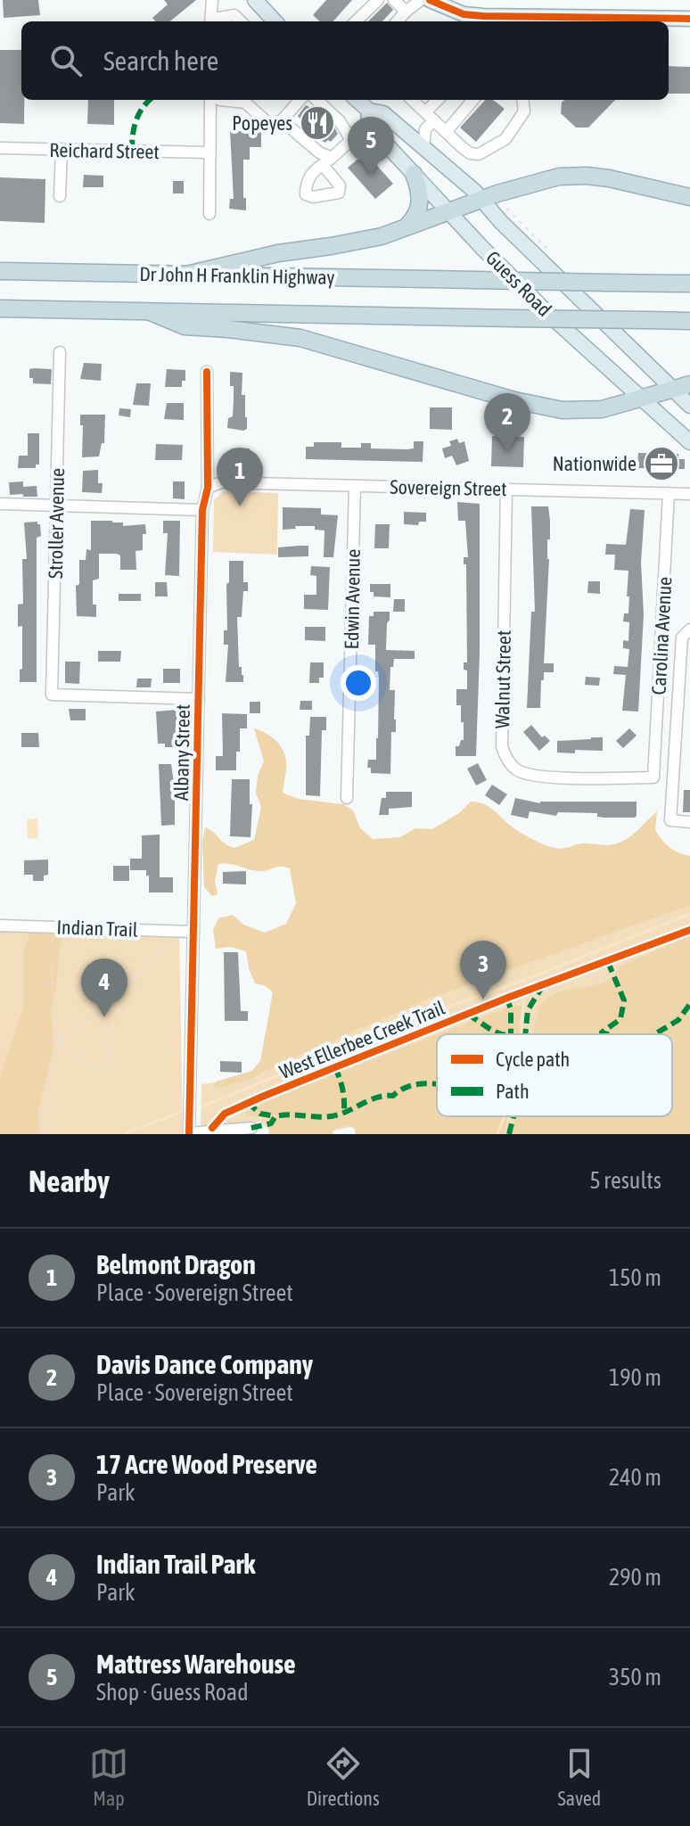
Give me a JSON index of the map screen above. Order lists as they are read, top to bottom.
{
  "streets": {
    "highway": ["Dr John H Franklin Highway"],
    "main road": ["Guess Road"],
    "street": [
      "Reichard Street",
      "Sovereign Street",
      "Stroller Avenue",
      "Edwin Avenue",
      "Carolina Avenue",
      "Walnut Street",
      "Albany Street",
      "Indian Trail"
    ],
    "cycle path": ["West Ellerbee Creek Trail"]
  },
  "crossings": [
    ["Sovereign Street", "Edwin Avenue"],
    ["Sovereign Street", "Carolina Avenue"],
    ["Sovereign Street", "Walnut Street"],
    ["Sovereign Street", "Albany Street"],
    ["Stroller Avenue", "Albany Street"],
    ["Carolina Avenue", "Walnut Street"],
    ["Albany Street", "Indian Trail"]
  ],
  "places": {
    "restaurant": ["Popeyes"],
    "office": ["Nationwide"]
  },
  "legend": ["Cycle path", "Path"],
  "page": {
    "search": "Search here",
    "pins": [
      "5",
      "2",
      "1",
      "3",
      "4"
    ],
    "heading": ["Nearby", "5 results"],
    "list": [
      {
        "mark": "1",
        "name": "Belmont Dragon",
        "note": "Place · Sovereign Street",
        "value": "150 m"
      },
      {
        "mark": "2",
        "name": "Davis Dance Company",
        "note": "Place · Sovereign Street",
        "value": "190 m"
      },
      {
        "mark": "3",
        "name": "17 Acre Wood Preserve",
        "note": "Park",
        "value": "240 m"
      },
      {
        "mark": "4",
        "name": "Indian Trail Park",
        "note": "Park",
        "value": "290 m"
      },
      {
        "mark": "5",
        "name": "Mattress Warehouse",
        "note": "Shop · Guess Road",
        "value": "350 m"
      }
    ],
    "nav": ["Map", "Directions", "Saved"]
  }
}
